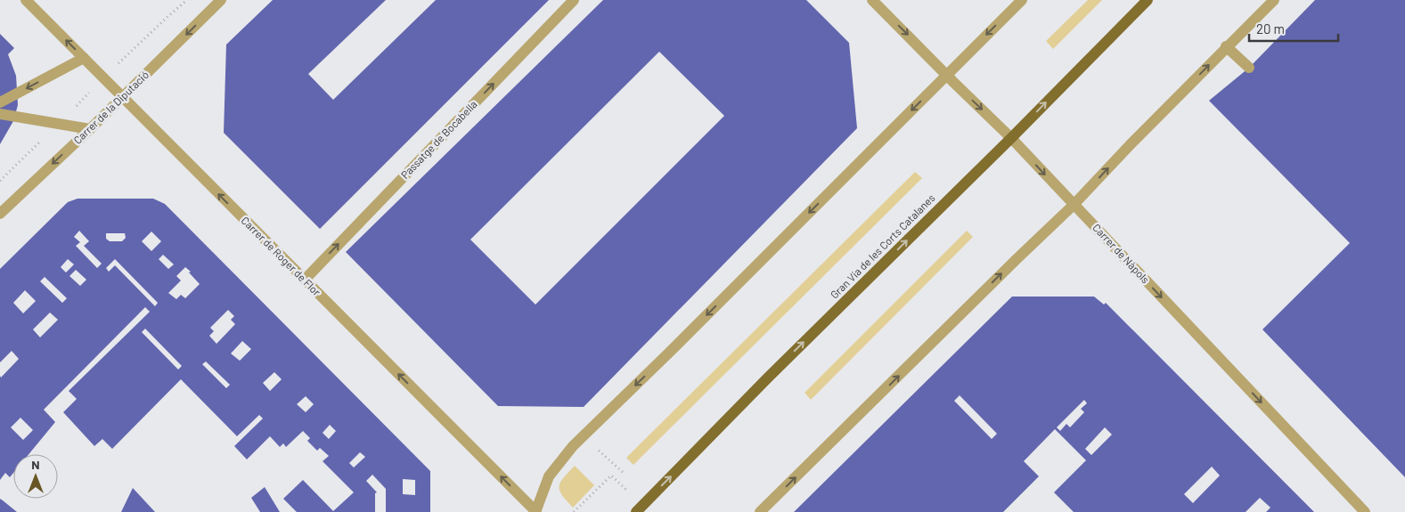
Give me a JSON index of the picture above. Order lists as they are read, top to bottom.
{
  "streets": {
    "main road": ["Gran Via de les Corts Catalanes"],
    "street": [
      "Carrer de la Diputació",
      "Passatge de Bocabella",
      "Carrer de Nàpols",
      "Carrer de Roger de Flor"
    ]
  },
  "crossings": [
    ["Carrer de la Diputació", "Carrer de Roger de Flor"],
    ["Passatge de Bocabella", "Carrer de Roger de Flor"],
    ["Gran Via de les Corts Catalanes", "Carrer de Nàpols"]
  ],
  "one_way": [
    "Carrer de la Diputació",
    "Passatge de Bocabella",
    "Gran Via de les Corts Catalanes",
    "Carrer de Nàpols",
    "Carrer de Roger de Flor"
  ],
  "scale_bar": "20 m",
  "north": "top"
}
